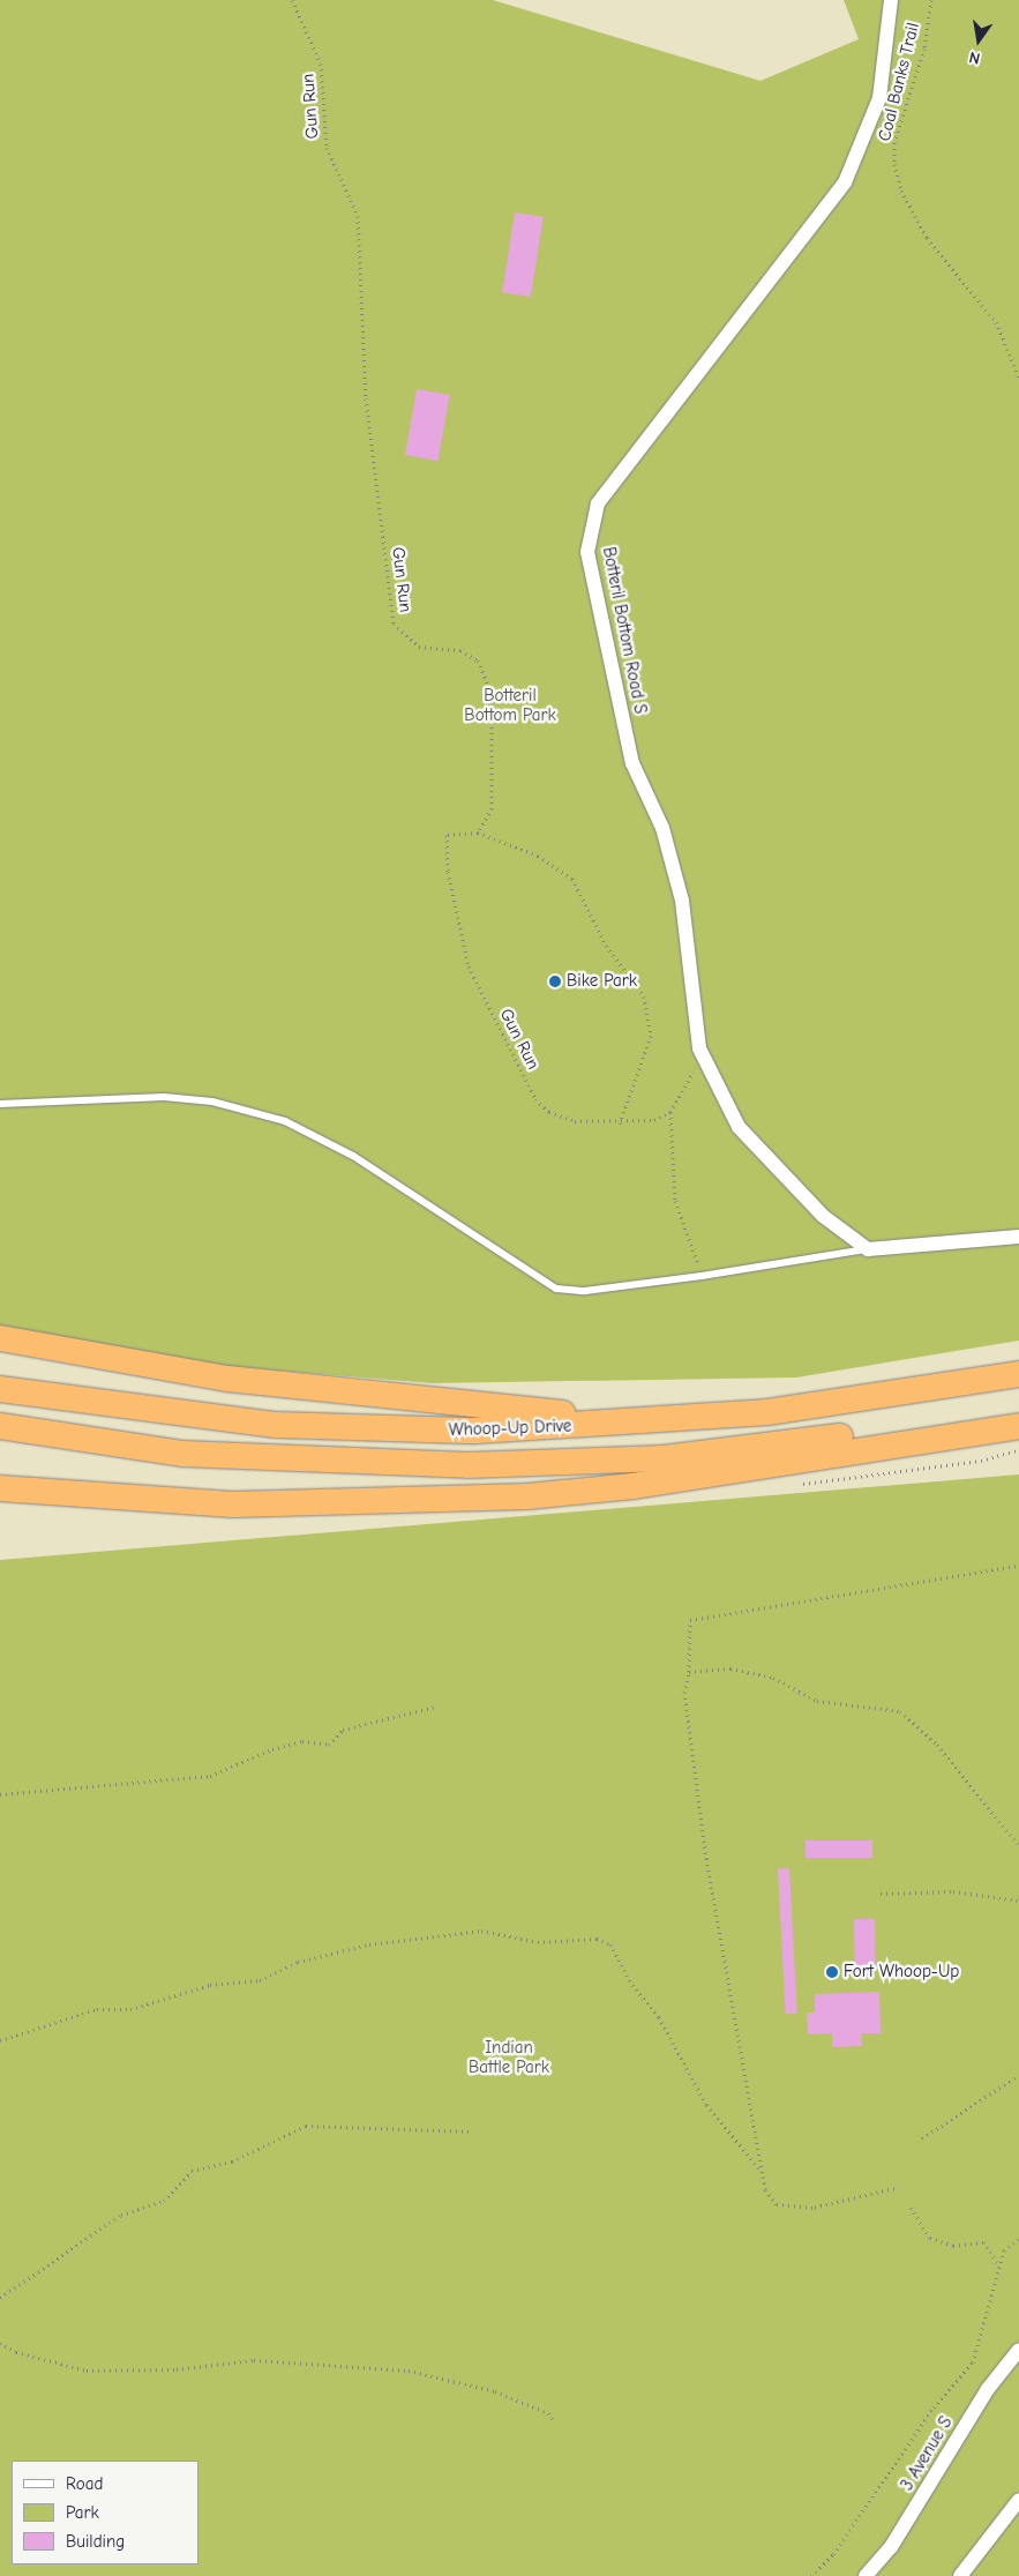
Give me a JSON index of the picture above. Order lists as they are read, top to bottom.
{
  "streets": {
    "highway": ["Whoop-Up Drive"],
    "street": ["Botteril Bottom Road S", "3 Avenue S"],
    "path": ["Coal Banks Trail", "Gun Run"]
  },
  "parks": ["Botteril Bottom Park", "Indian Battle Park"],
  "places": ["Bike Park", "Fort Whoop-Up"],
  "legend": ["Road", "Park", "Building"],
  "north": "bottom"
}
